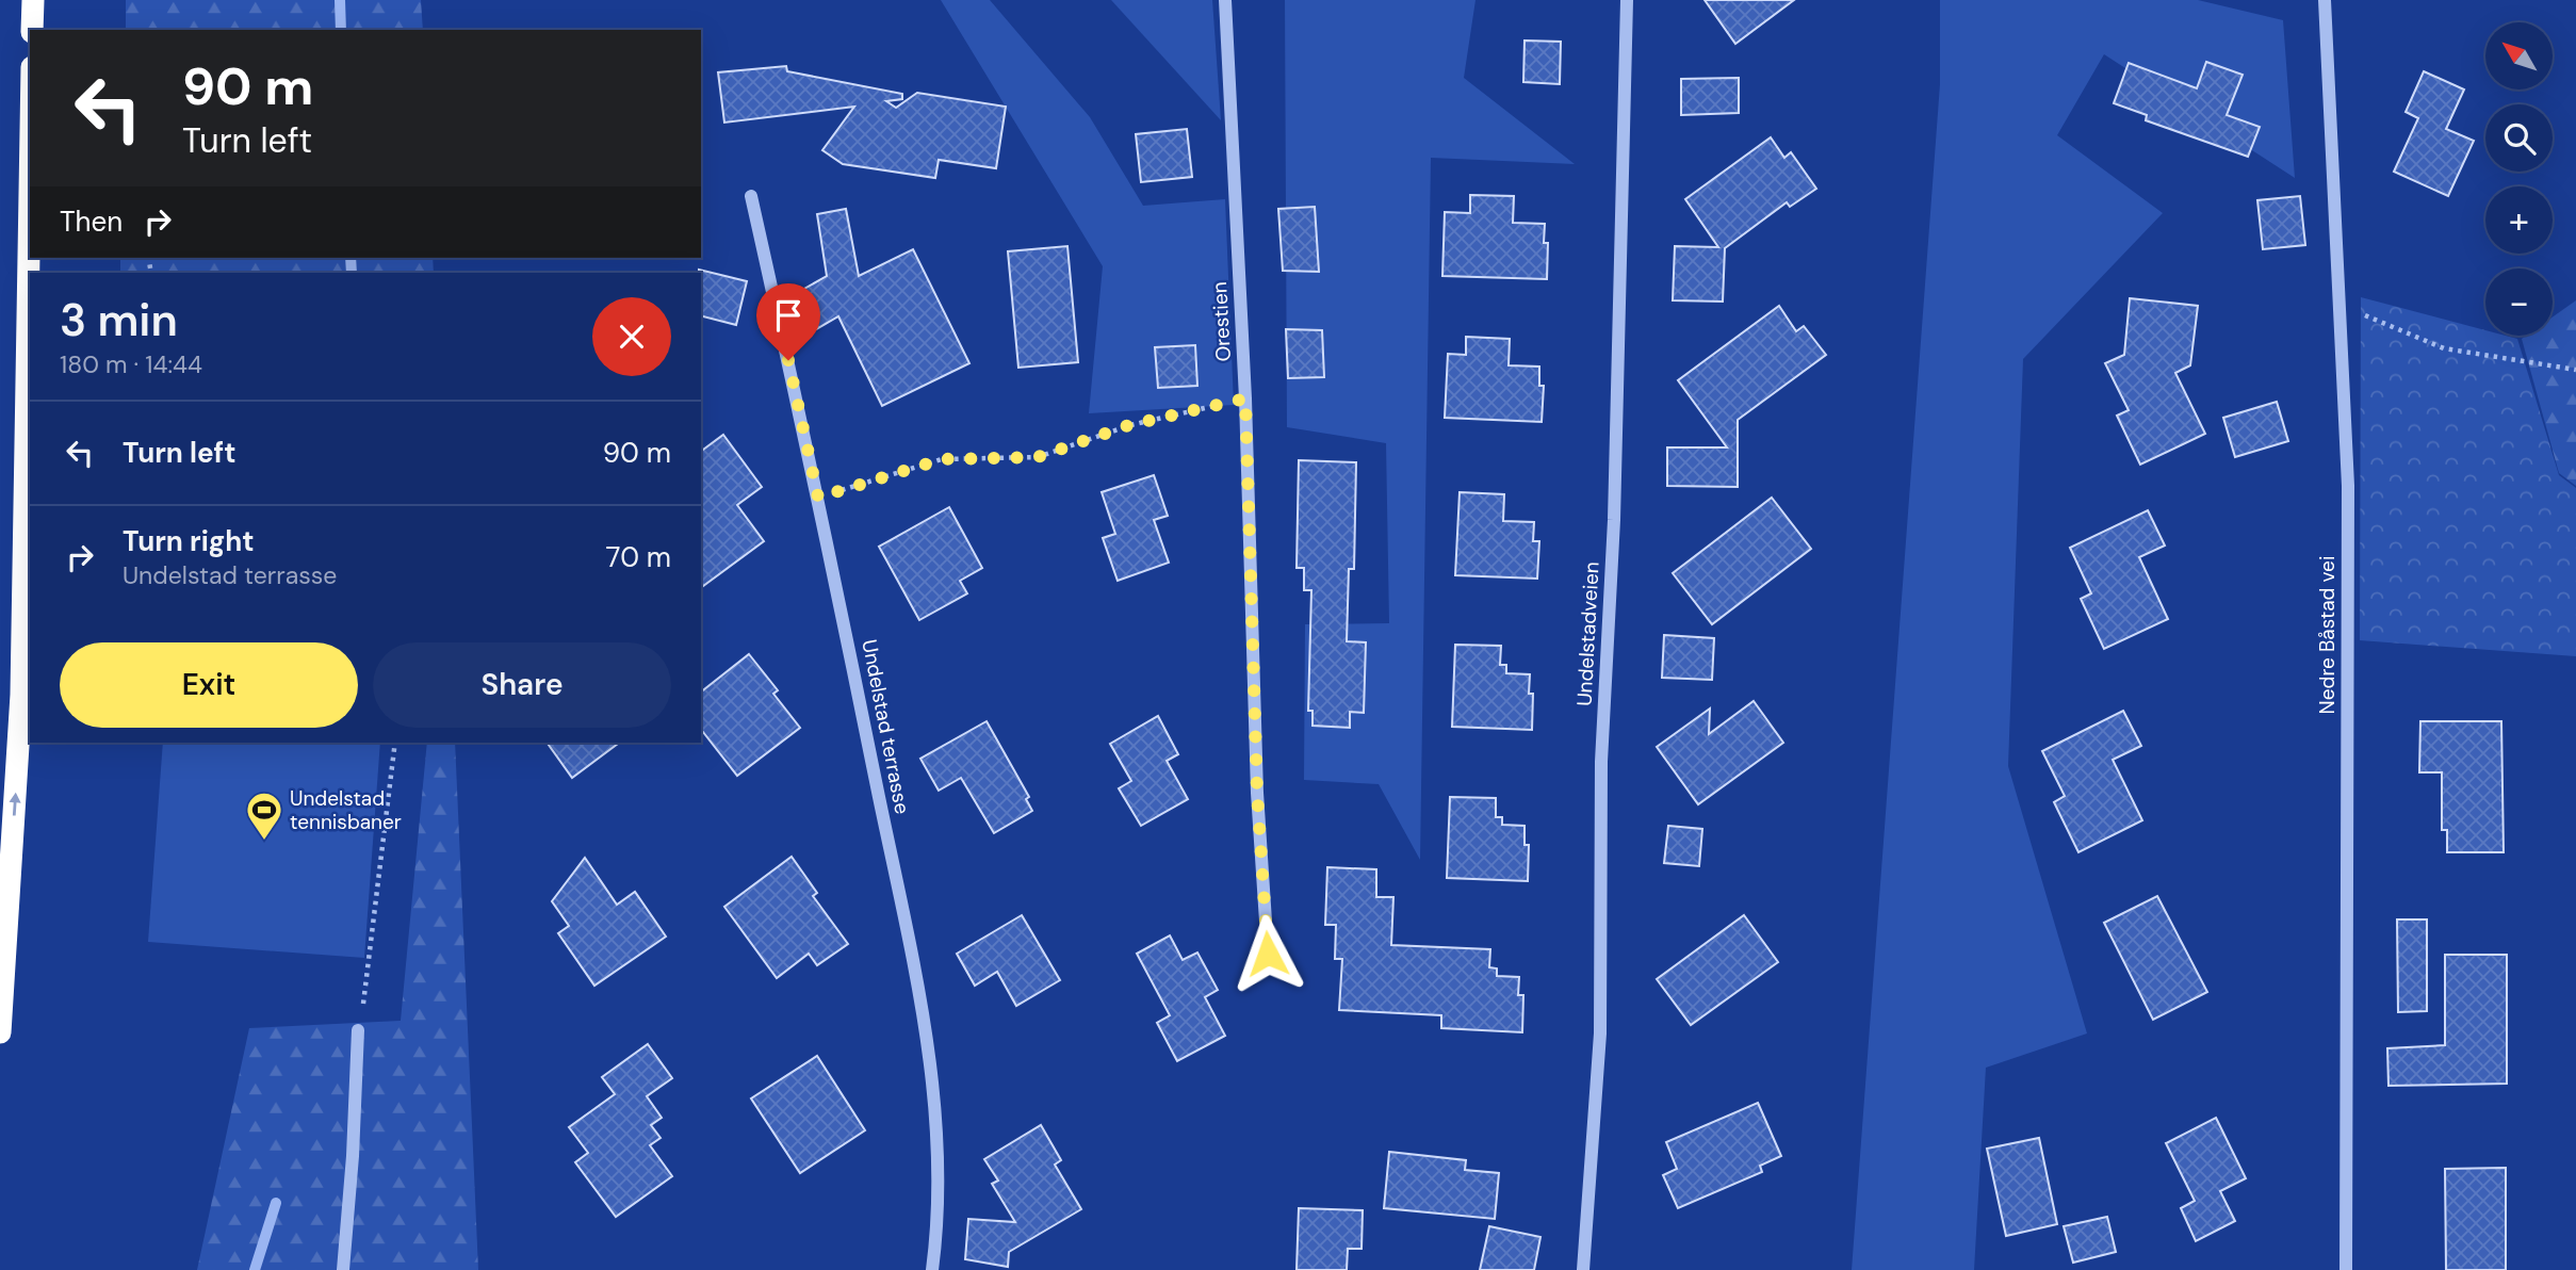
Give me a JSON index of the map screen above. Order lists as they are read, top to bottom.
{
  "streets": {
    "street": [
      "Orestien",
      "Undelstadveien",
      "Nedre Båstad vei",
      "Undelstad terrasse"
    ]
  },
  "places": {
    "sports": ["Undelstad tennisbaner"]
  },
  "north": "top left",
  "page": {
    "map_buttons": ["+", "−"],
    "turn": ["90 m", "Turn left"],
    "then": "Then",
    "heading": ["3 min", "180 m · 14:44"],
    "list": [
      {
        "name": "Turn left",
        "value": "90 m"
      },
      {
        "name": "Turn right",
        "note": "Undelstad terrasse",
        "value": "70 m"
      }
    ],
    "buttons": ["Exit", "Share"]
  }
}
